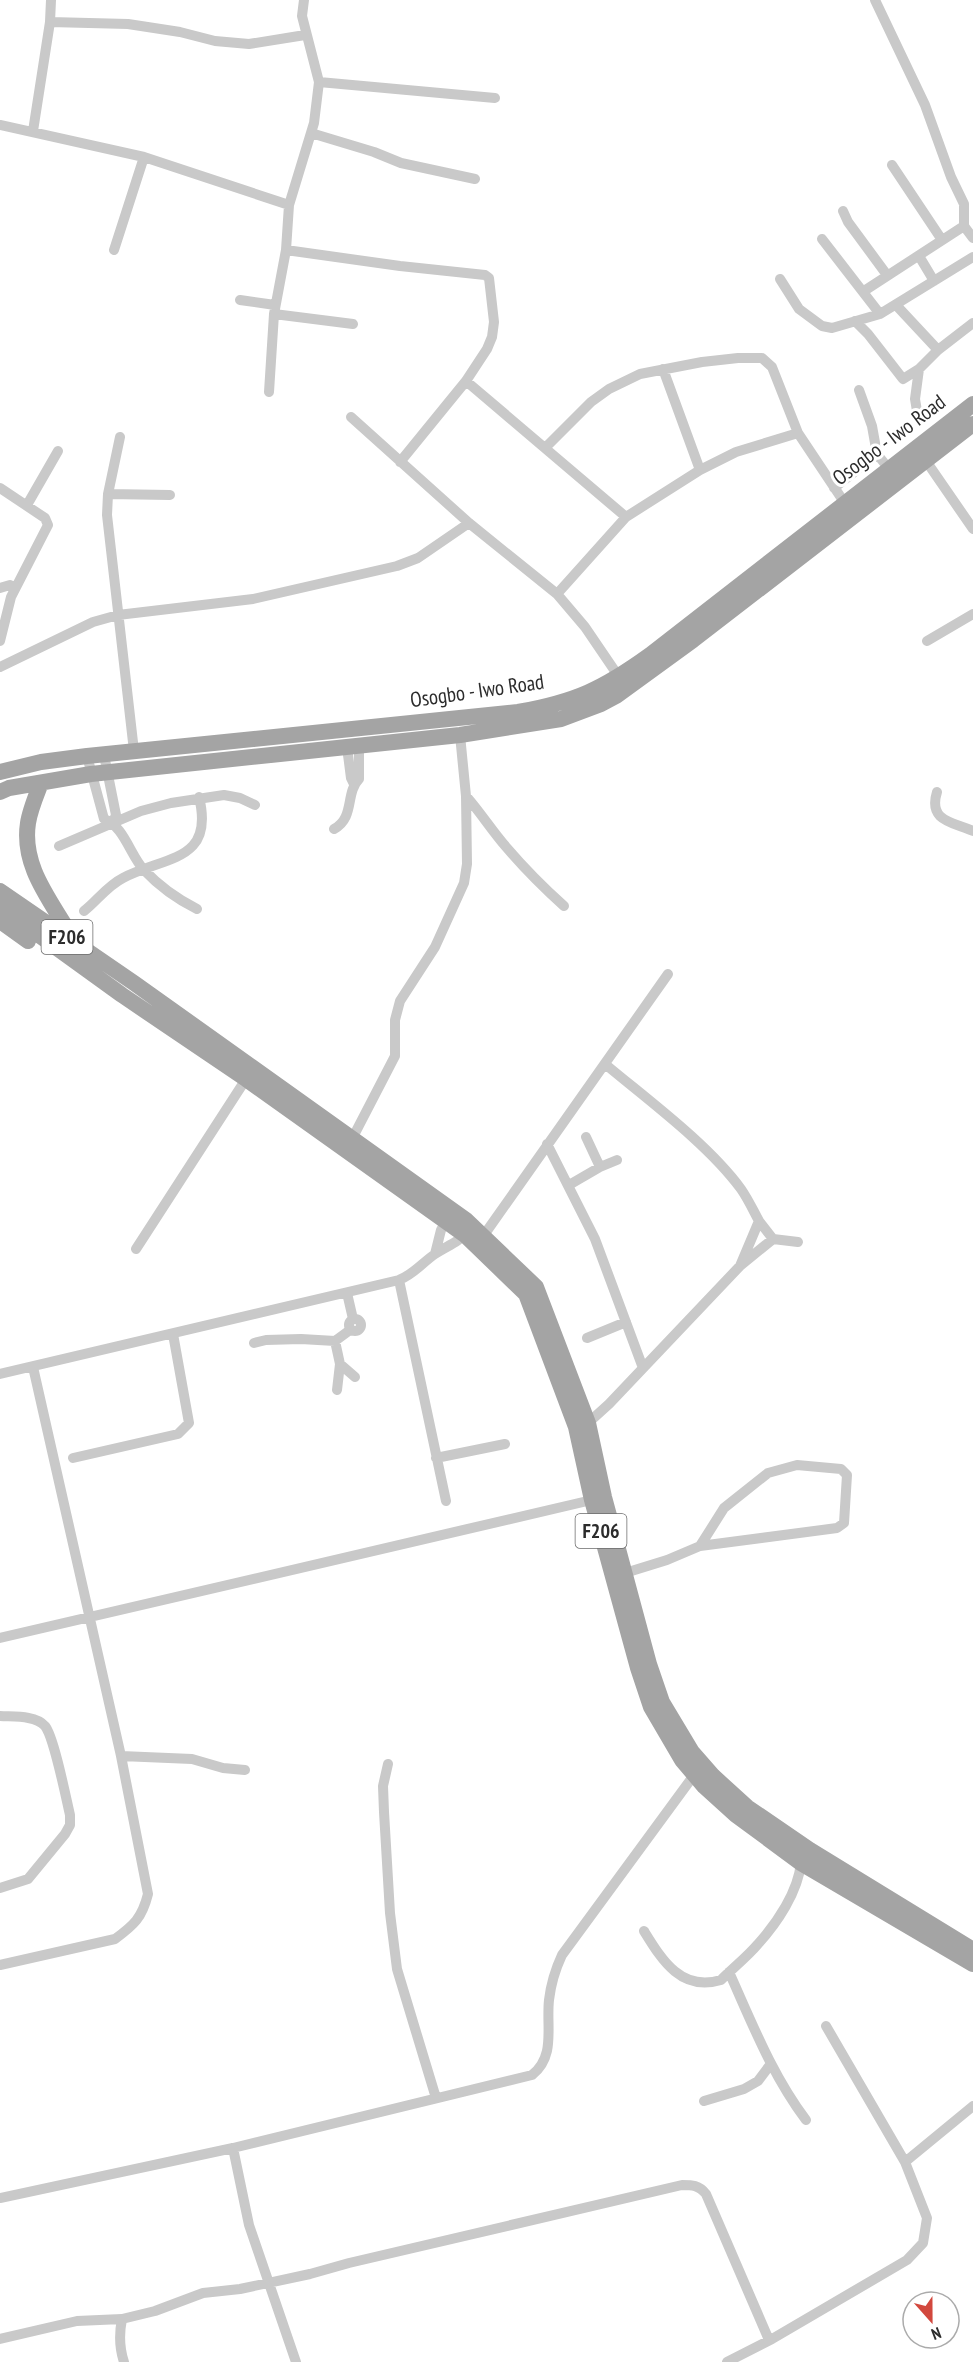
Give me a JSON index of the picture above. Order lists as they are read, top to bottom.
{
  "streets": {
    "main road": ["Osogbo - Iwo Road", "F206"]
  },
  "north": "bottom"
}
